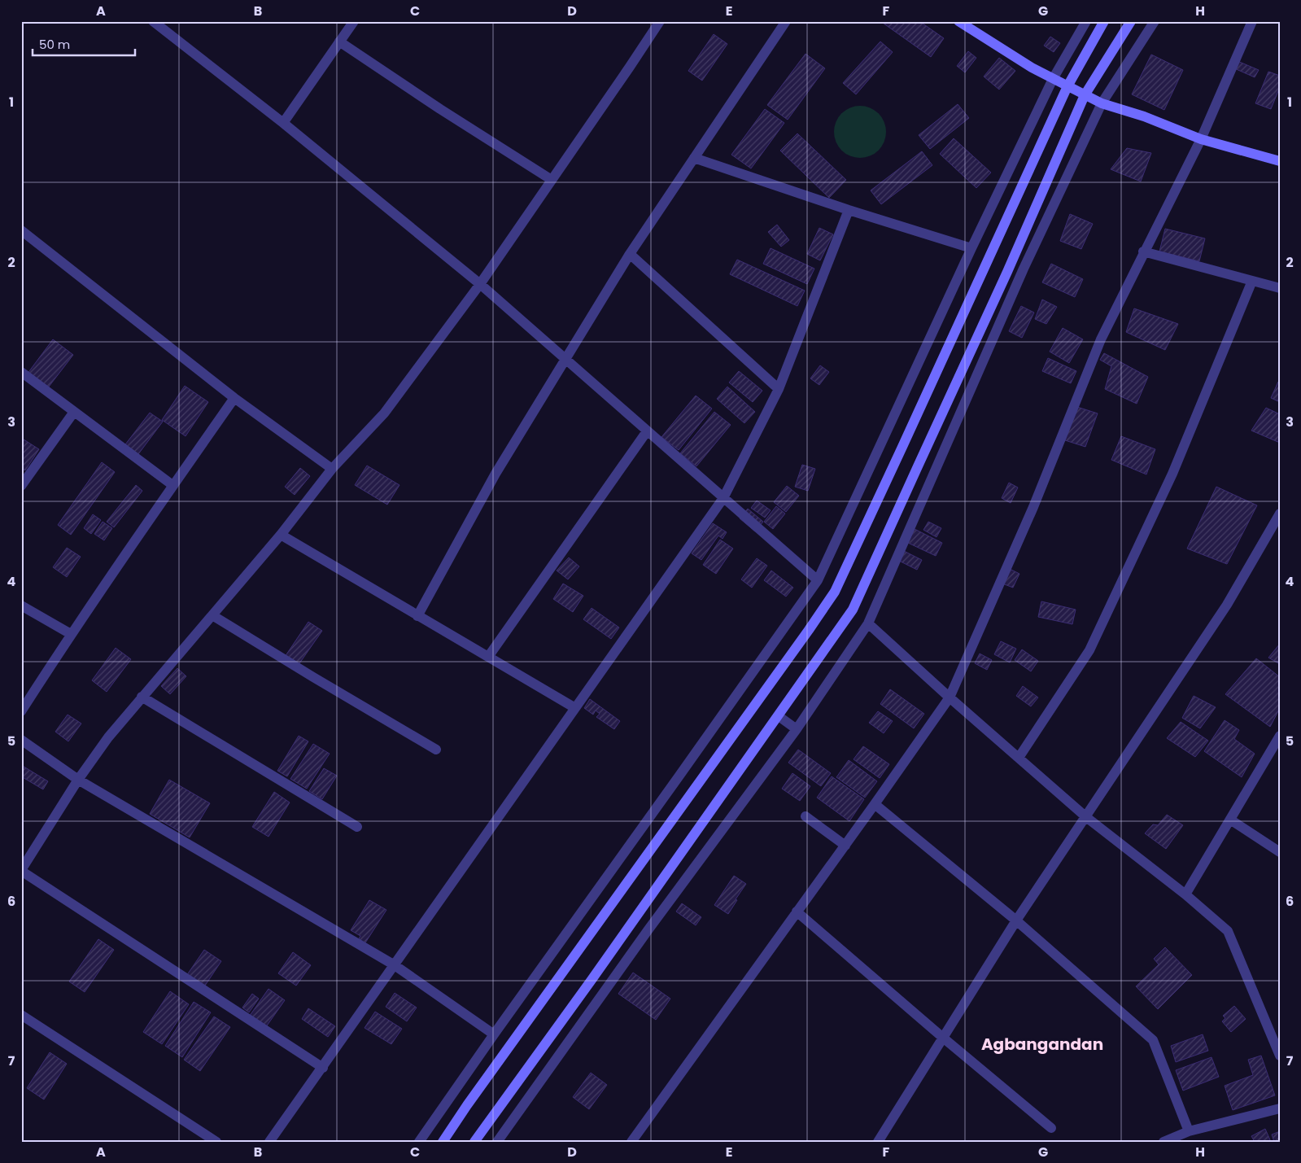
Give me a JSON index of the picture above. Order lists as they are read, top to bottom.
{
  "districts": ["Agbangandan"],
  "scale_bar": "50 m",
  "grid": {
    "columns": [
      "A",
      "B",
      "C",
      "D",
      "E",
      "F",
      "G",
      "H"
    ],
    "rows": [
      "1",
      "2",
      "3",
      "4",
      "5",
      "6",
      "7"
    ]
  }
}
